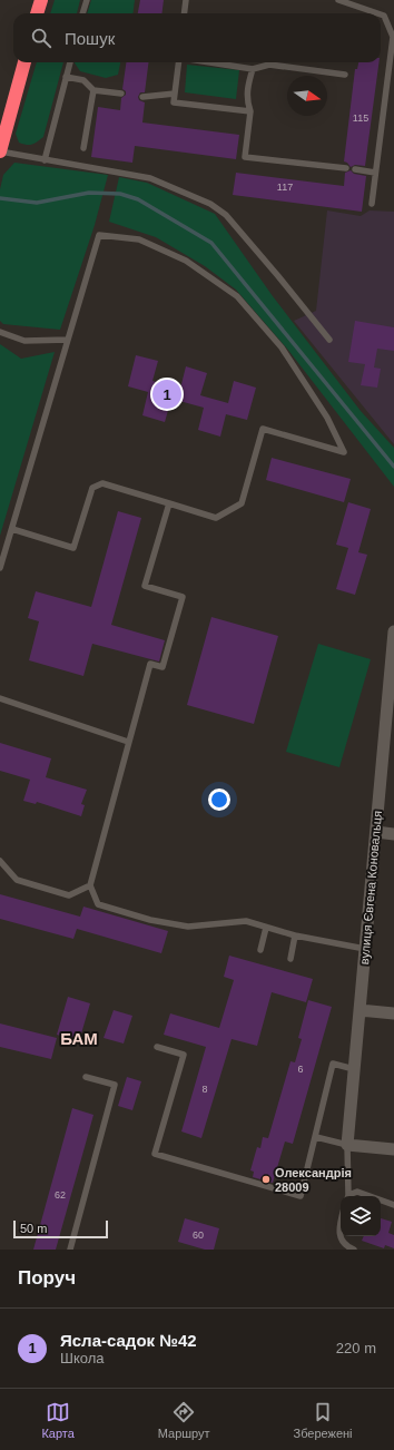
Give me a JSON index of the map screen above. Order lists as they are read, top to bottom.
{
  "streets": {
    "street": ["вулиця Євгена Коновальця"]
  },
  "districts": ["БАМ"],
  "places": ["Олександрія 28009"],
  "house_numbers": [
    "115",
    "117",
    "6",
    "8",
    "62",
    "60"
  ],
  "scale_bar": "50 m",
  "north": "right",
  "page": {
    "search": "Пошук",
    "pins": "1",
    "scale": "50 m",
    "heading": "Поруч",
    "list": [
      {
        "mark": "1",
        "name": "Ясла-садок №42",
        "note": "Школа",
        "value": "220 m"
      }
    ],
    "nav": ["Карта", "Маршрут", "Збережені"]
  }
}
